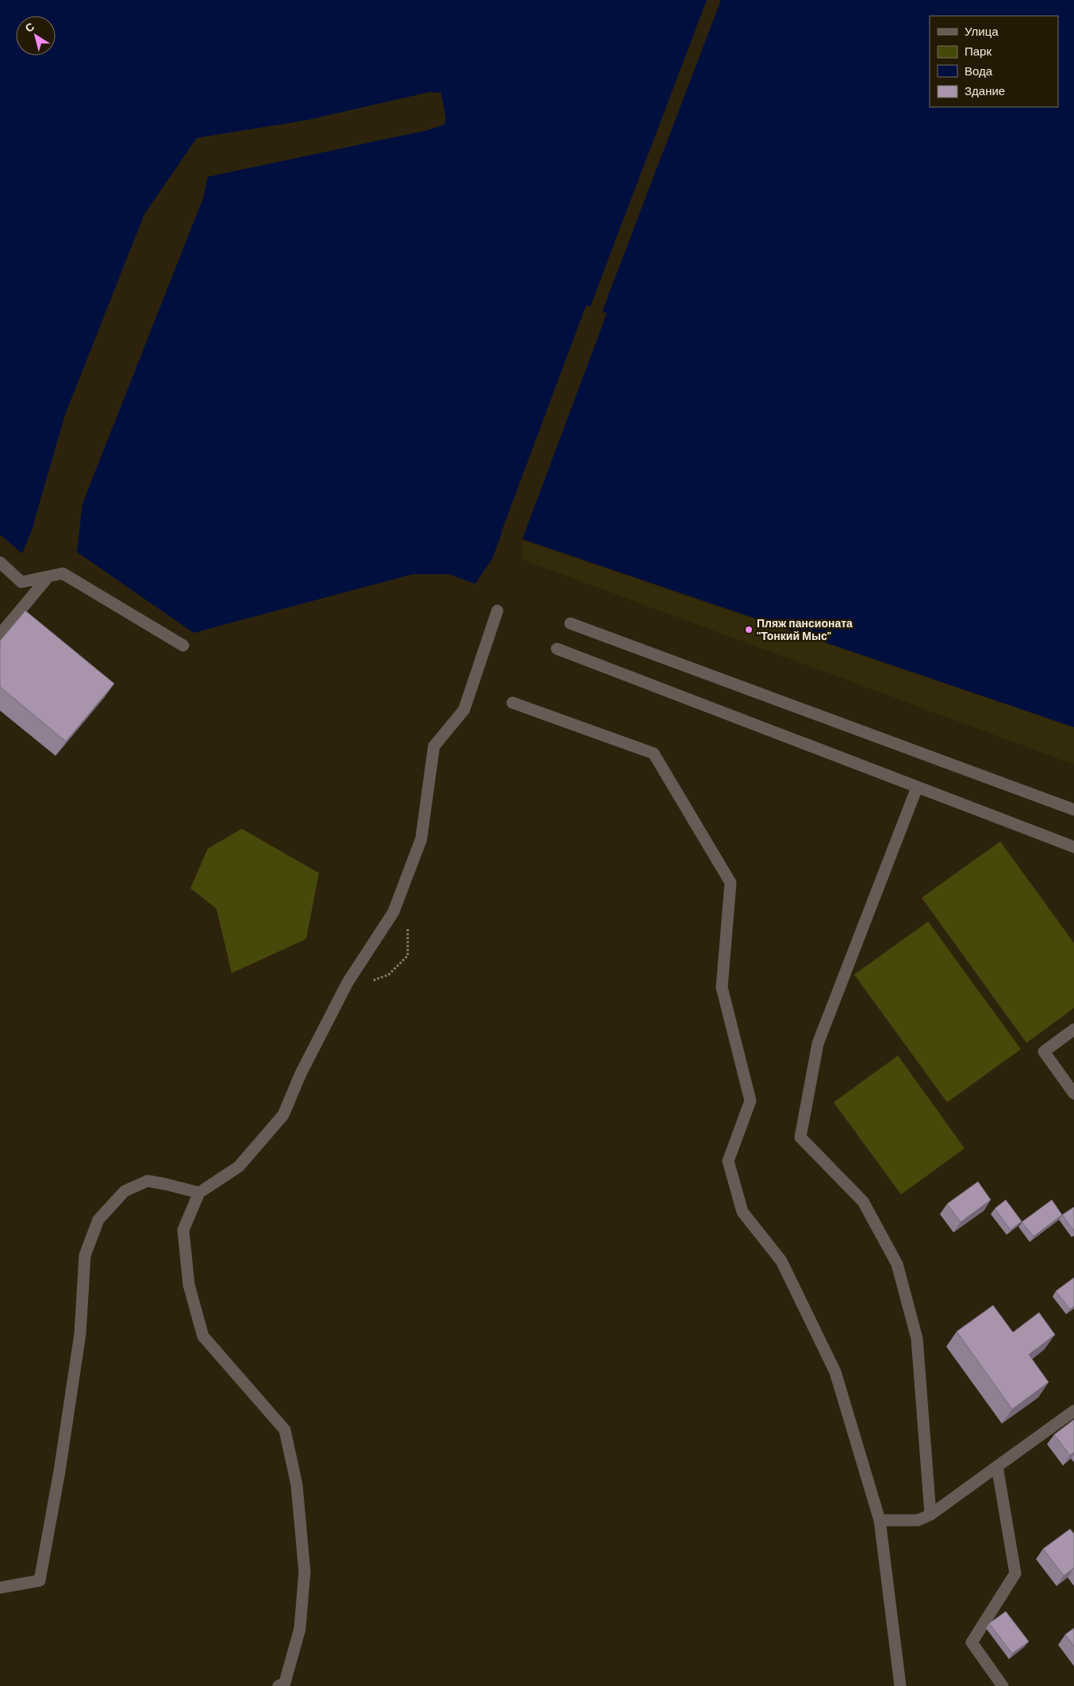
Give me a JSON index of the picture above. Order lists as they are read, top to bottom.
{
  "places": ["Пляж пансионата \"Тонкий Мыс\""],
  "legend": [
    "Улица",
    "Парк",
    "Вода",
    "Здание"
  ],
  "north": "top left"
}
